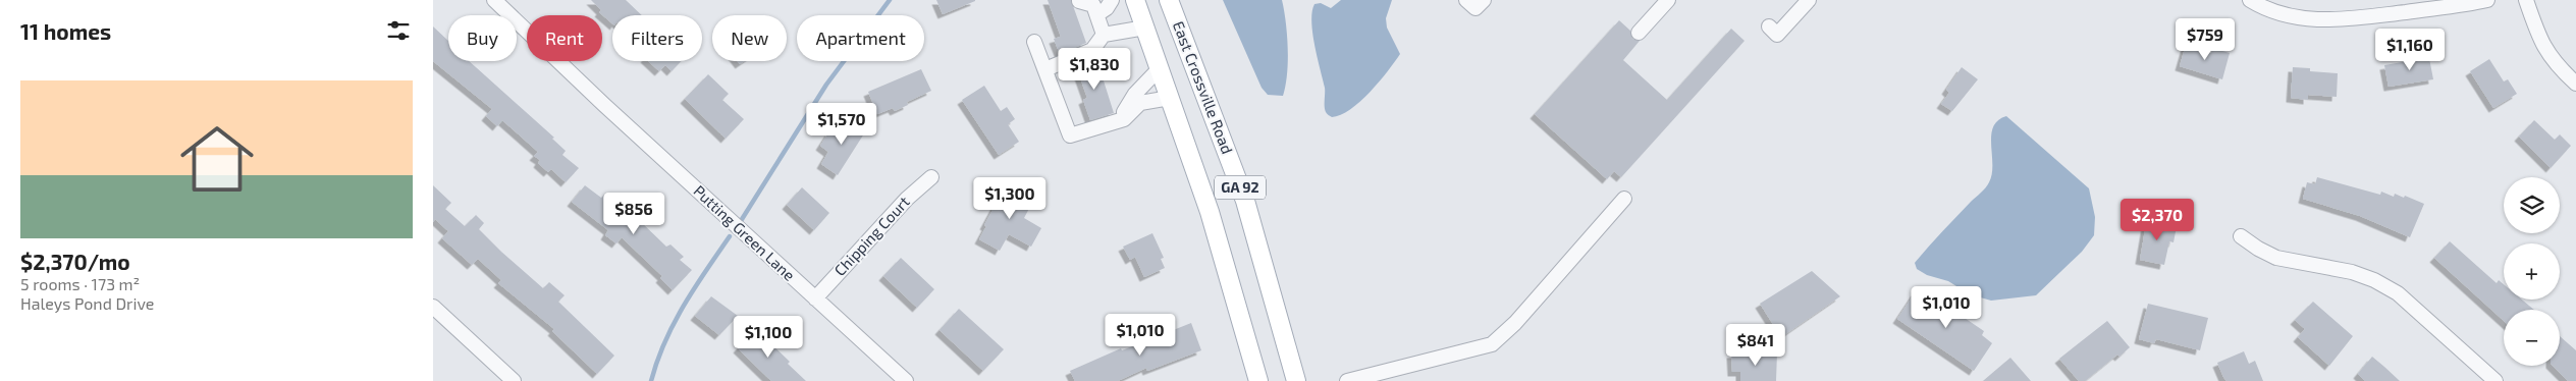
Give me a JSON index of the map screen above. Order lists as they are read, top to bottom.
{
  "streets": {
    "main road": ["East Crossville Road", "GA 92"],
    "street": ["Putting Green Lane", "Chipping Court"]
  },
  "crossings": [
    ["Putting Green Lane", "Chipping Court"]
  ],
  "page": {
    "heading": "11 homes",
    "chip": [
      "Buy",
      "Rent",
      "Filters",
      "New",
      "Apartment"
    ],
    "price": [
      "$759",
      "$1,160",
      "$1,830",
      "$1,570",
      "$1,300",
      "$856",
      "$2,370",
      "$1,010",
      "$1,010",
      "$1,100",
      "$841"
    ],
    "list": [
      {
        "name": "$2,370/mo",
        "note": "5 rooms · 173 m² · Haleys Pond Drive"
      }
    ],
    "map_buttons": ["+", "−"]
  }
}
